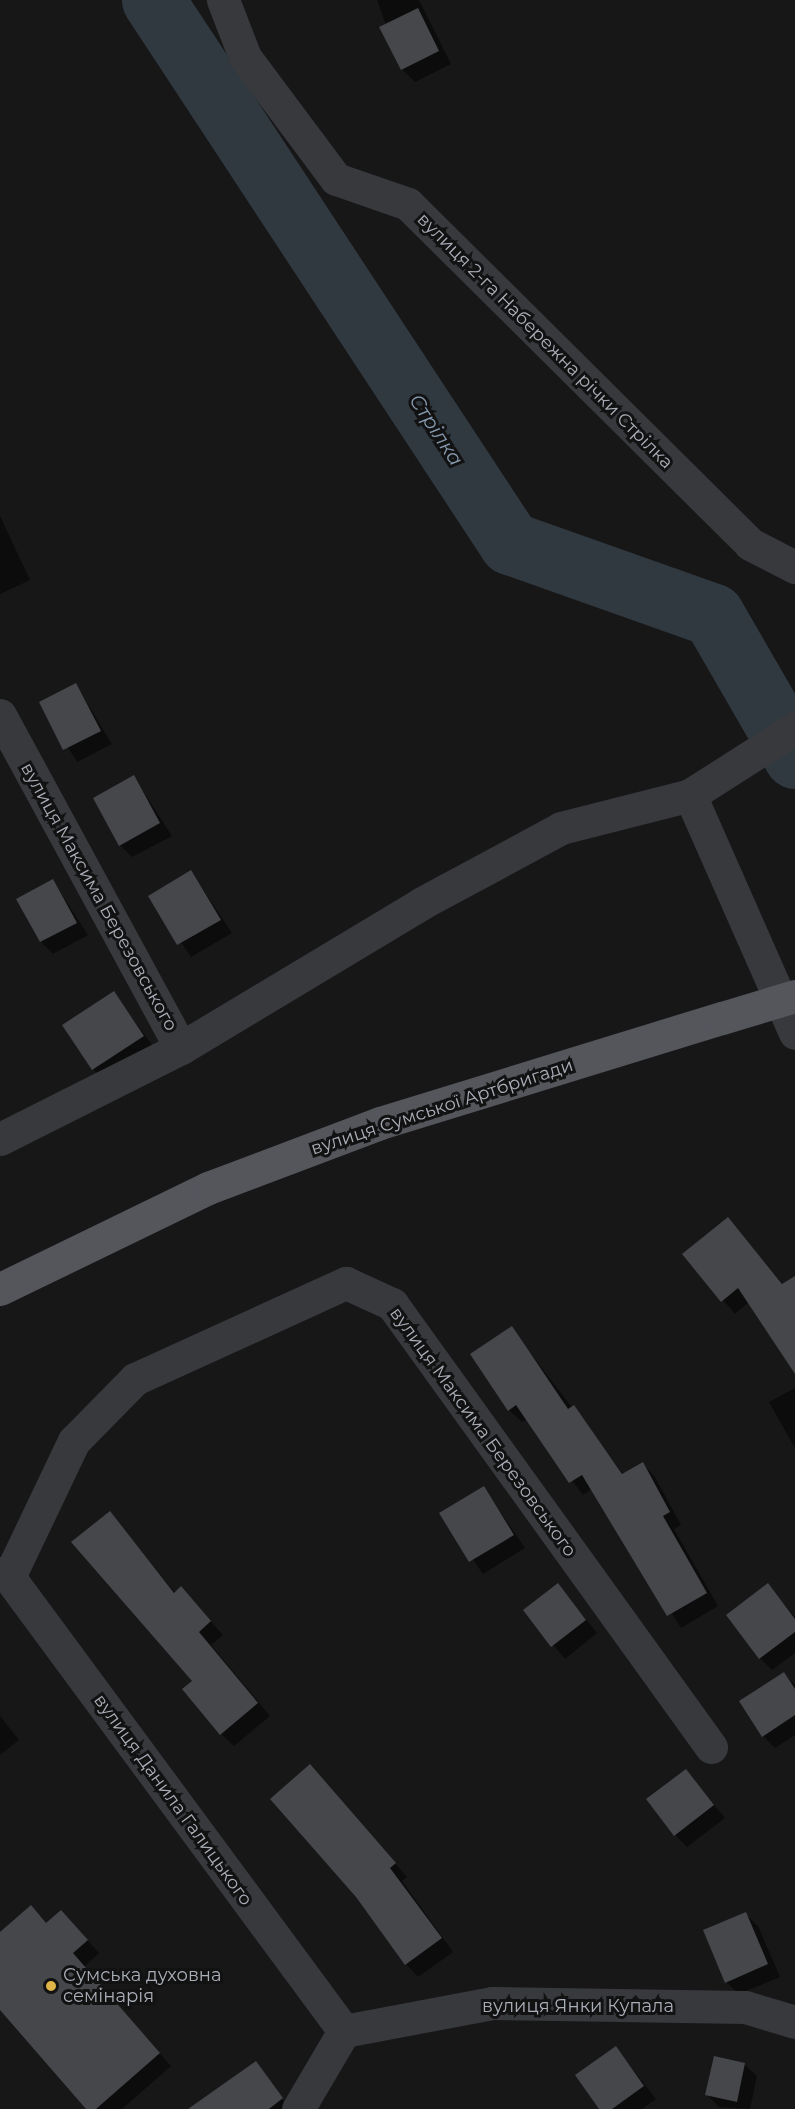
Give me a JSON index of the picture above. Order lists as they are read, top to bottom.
{
  "streets": {
    "main road": ["вулиця Сумської Артбригади"],
    "street": [
      "вулиця 2-га Набережна річки Стрілка",
      "вулиця Максима Березовського",
      "вулиця Данила Галицького",
      "вулиця Янки Купала"
    ]
  },
  "crossings": [
    ["вулиця Максима Березовського", "вулиця Данила Галицького"],
    ["вулиця Данила Галицького", "вулиця Янки Купала"]
  ],
  "water": ["Стрілка"],
  "places": ["Сумська духовна семінарія"]
}
